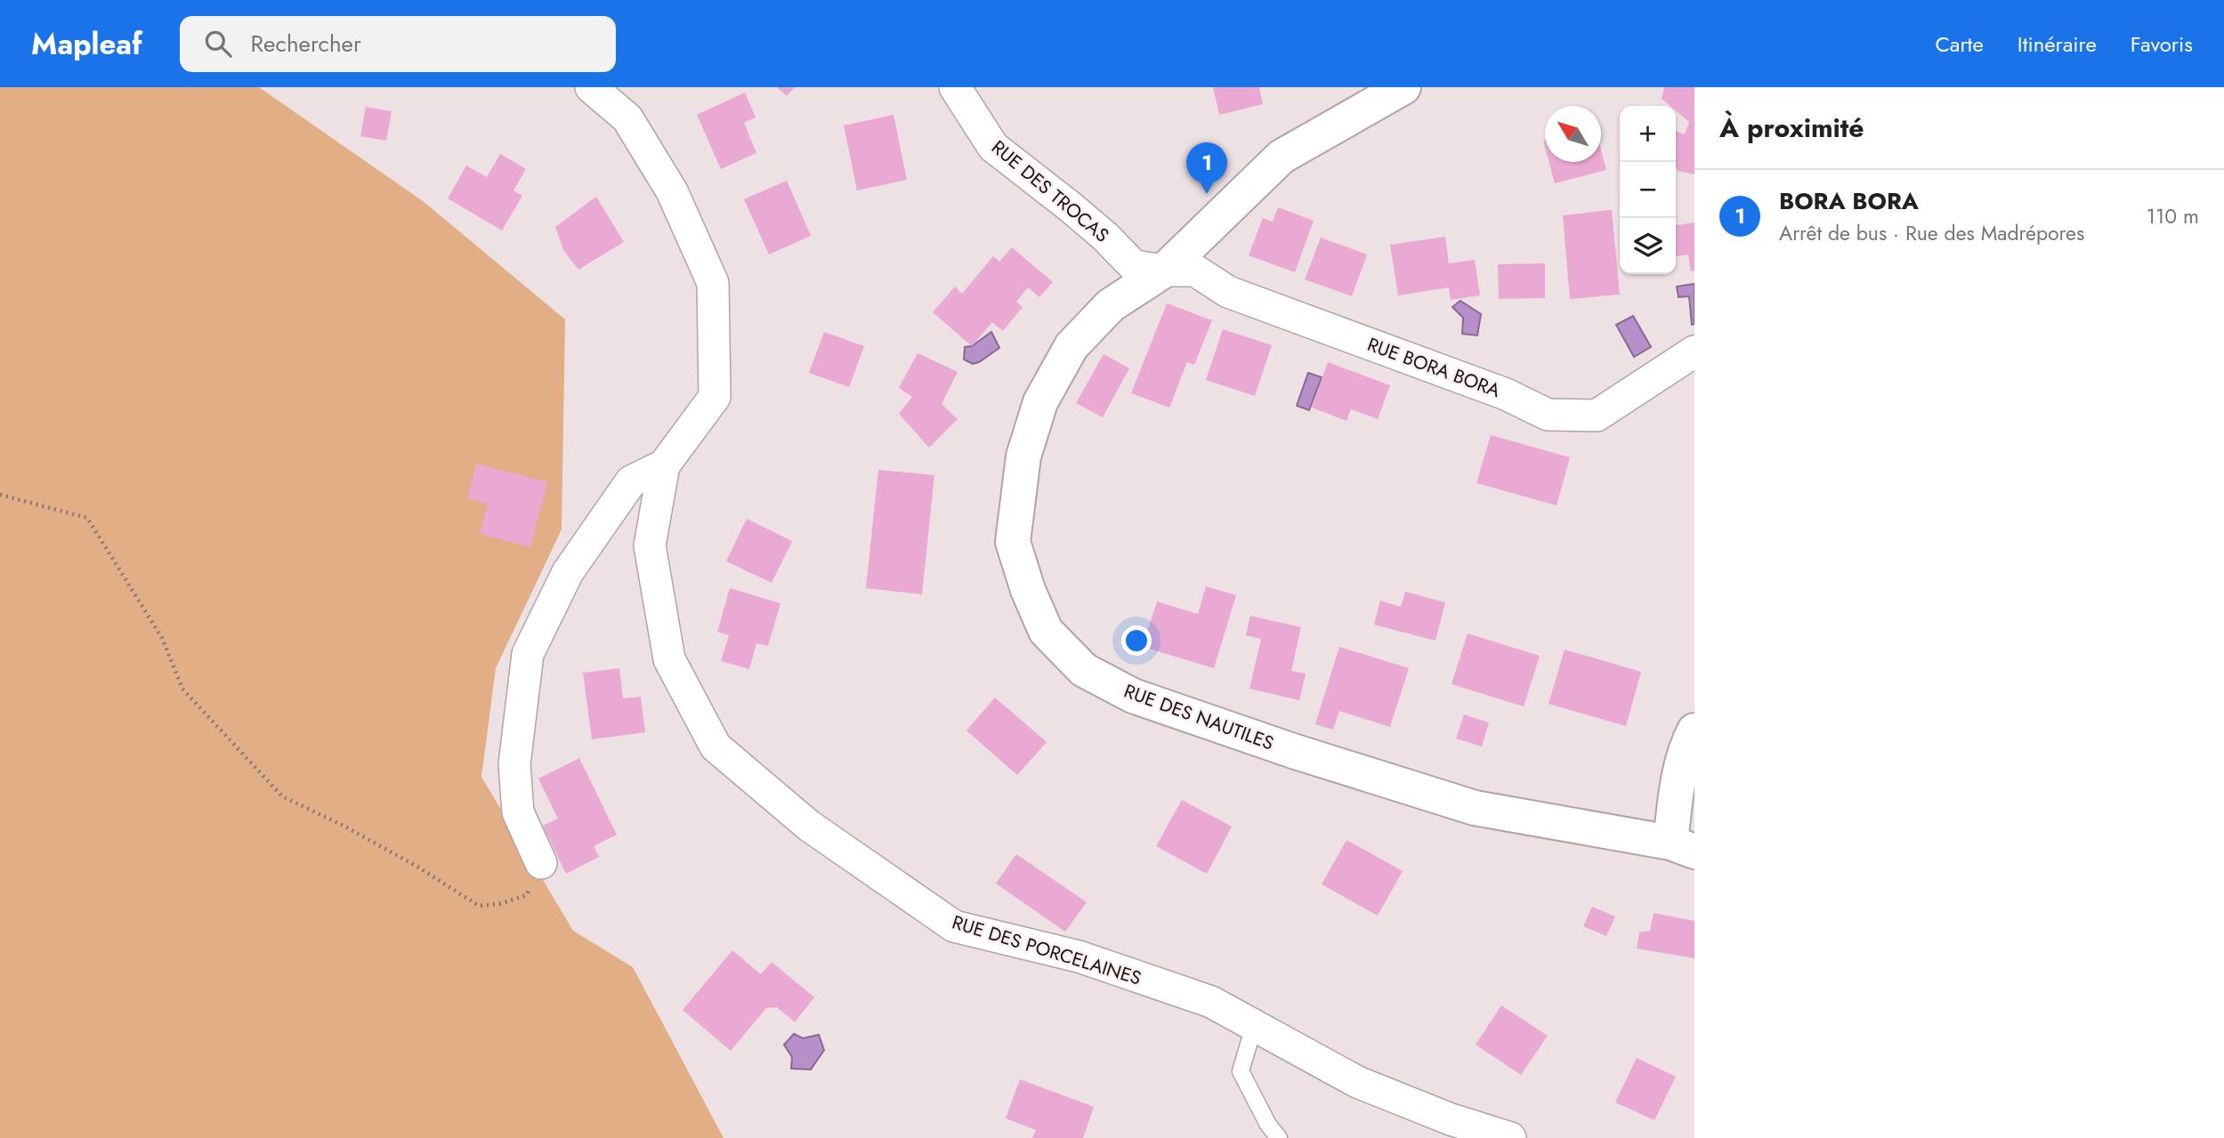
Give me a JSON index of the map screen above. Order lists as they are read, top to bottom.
{
  "streets": {
    "street": [
      "RUE DES TROCAS",
      "RUE BORA BORA",
      "RUE DES NAUTILES",
      "RUE DES PORCELAINES"
    ]
  },
  "crossings": [
    ["RUE DES TROCAS", "RUE BORA BORA"],
    ["RUE DES TROCAS", "RUE DES NAUTILES"],
    ["RUE BORA BORA", "RUE DES NAUTILES"]
  ],
  "north": "top left",
  "page": {
    "header": "Mapleaf",
    "search": "Rechercher",
    "nav": ["Carte", "Itinéraire", "Favoris"],
    "heading": "À proximité",
    "map_buttons": ["+", "−"],
    "pins": "1",
    "list": [
      {
        "mark": "1",
        "name": "BORA BORA",
        "note": "Arrêt de bus · Rue des Madrépores",
        "value": "110 m"
      }
    ]
  }
}
